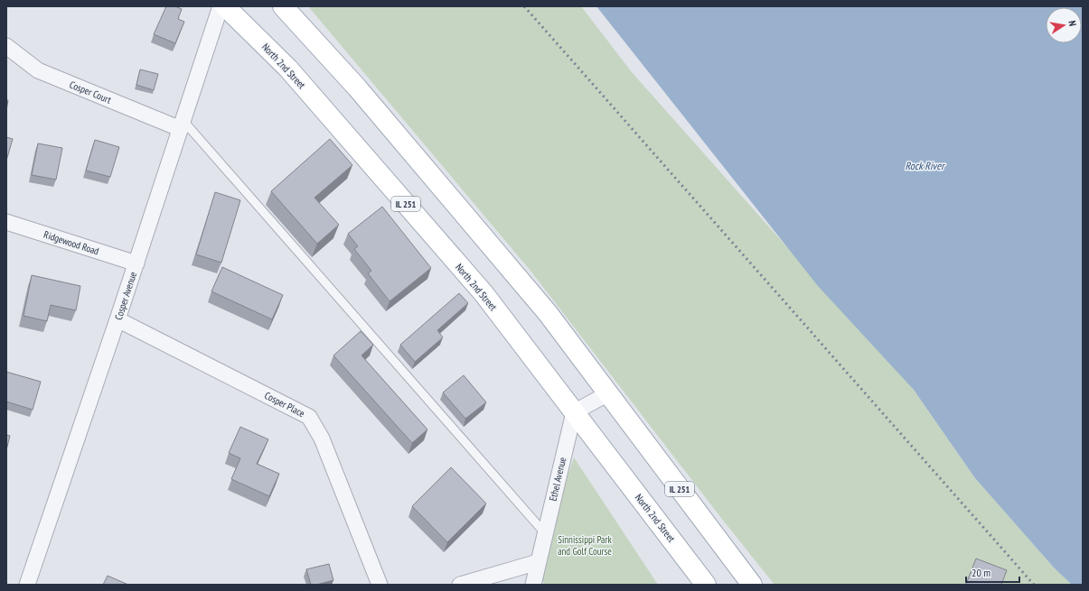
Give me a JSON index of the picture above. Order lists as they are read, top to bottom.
{
  "streets": {
    "main road": ["North 2nd Street", "IL 251"],
    "street": [
      "Cosper Court",
      "Ridgewood Road",
      "Cosper Avenue",
      "Cosper Place",
      "Ethel Avenue"
    ]
  },
  "crossings": [
    ["North 2nd Street", "Ethel Avenue"],
    ["Cosper Court", "Cosper Avenue"],
    ["Ridgewood Road", "Cosper Avenue"],
    ["Cosper Avenue", "Cosper Place"]
  ],
  "water": ["Rock River"],
  "parks": ["Sinnissippi Park and Golf Course"],
  "scale_bar": "20 m",
  "north": "right"
}
